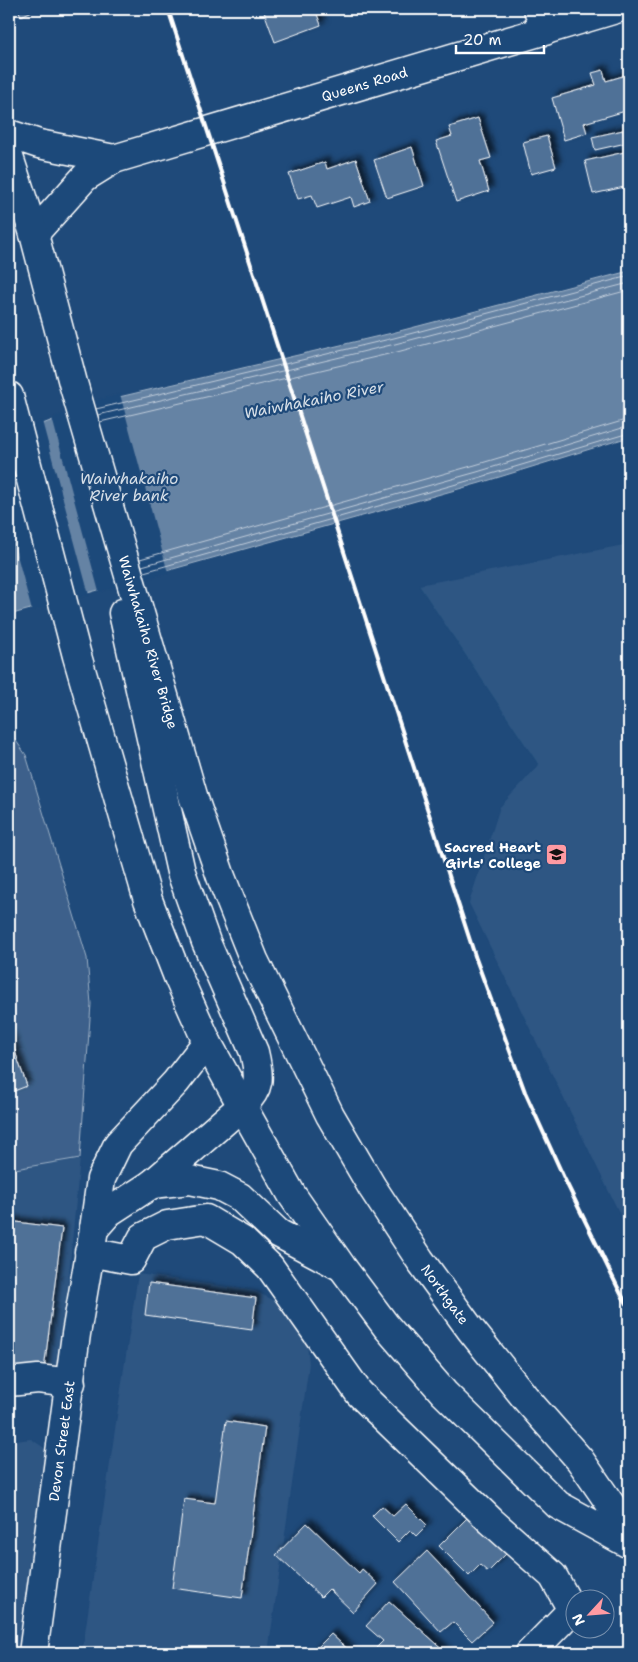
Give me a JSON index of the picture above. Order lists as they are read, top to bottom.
{
  "streets": {
    "main road": [
      "Queens Road",
      "Waiwhakaiho River Bridge",
      "Northgate",
      "Devon Street East"
    ]
  },
  "crossings": [
    ["Waiwhakaiho River Bridge", "Northgate"]
  ],
  "water": ["Waiwhakaiho River", "Waiwhakaiho River bank"],
  "places": {
    "school or university": ["Sacred Heart Girls' College"]
  },
  "scale_bar": "20 m",
  "north": "bottom left"
}
